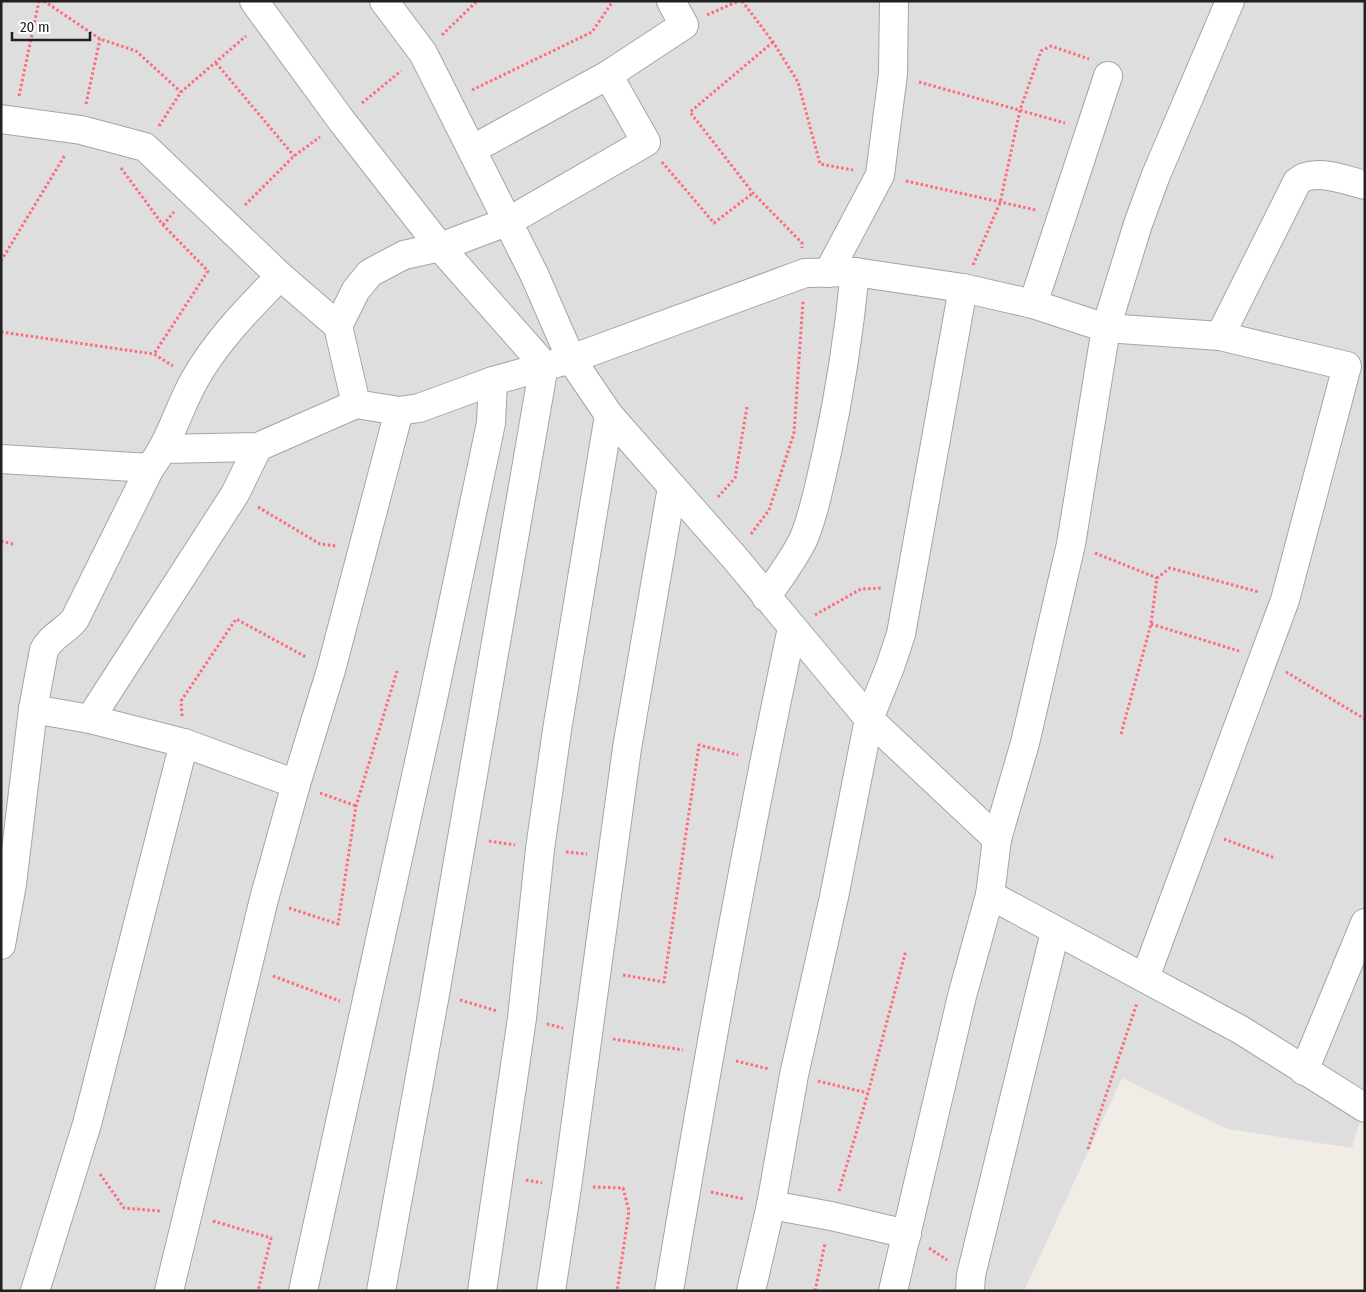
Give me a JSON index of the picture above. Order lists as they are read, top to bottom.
{
  "scale_bar": "20 m"
}
